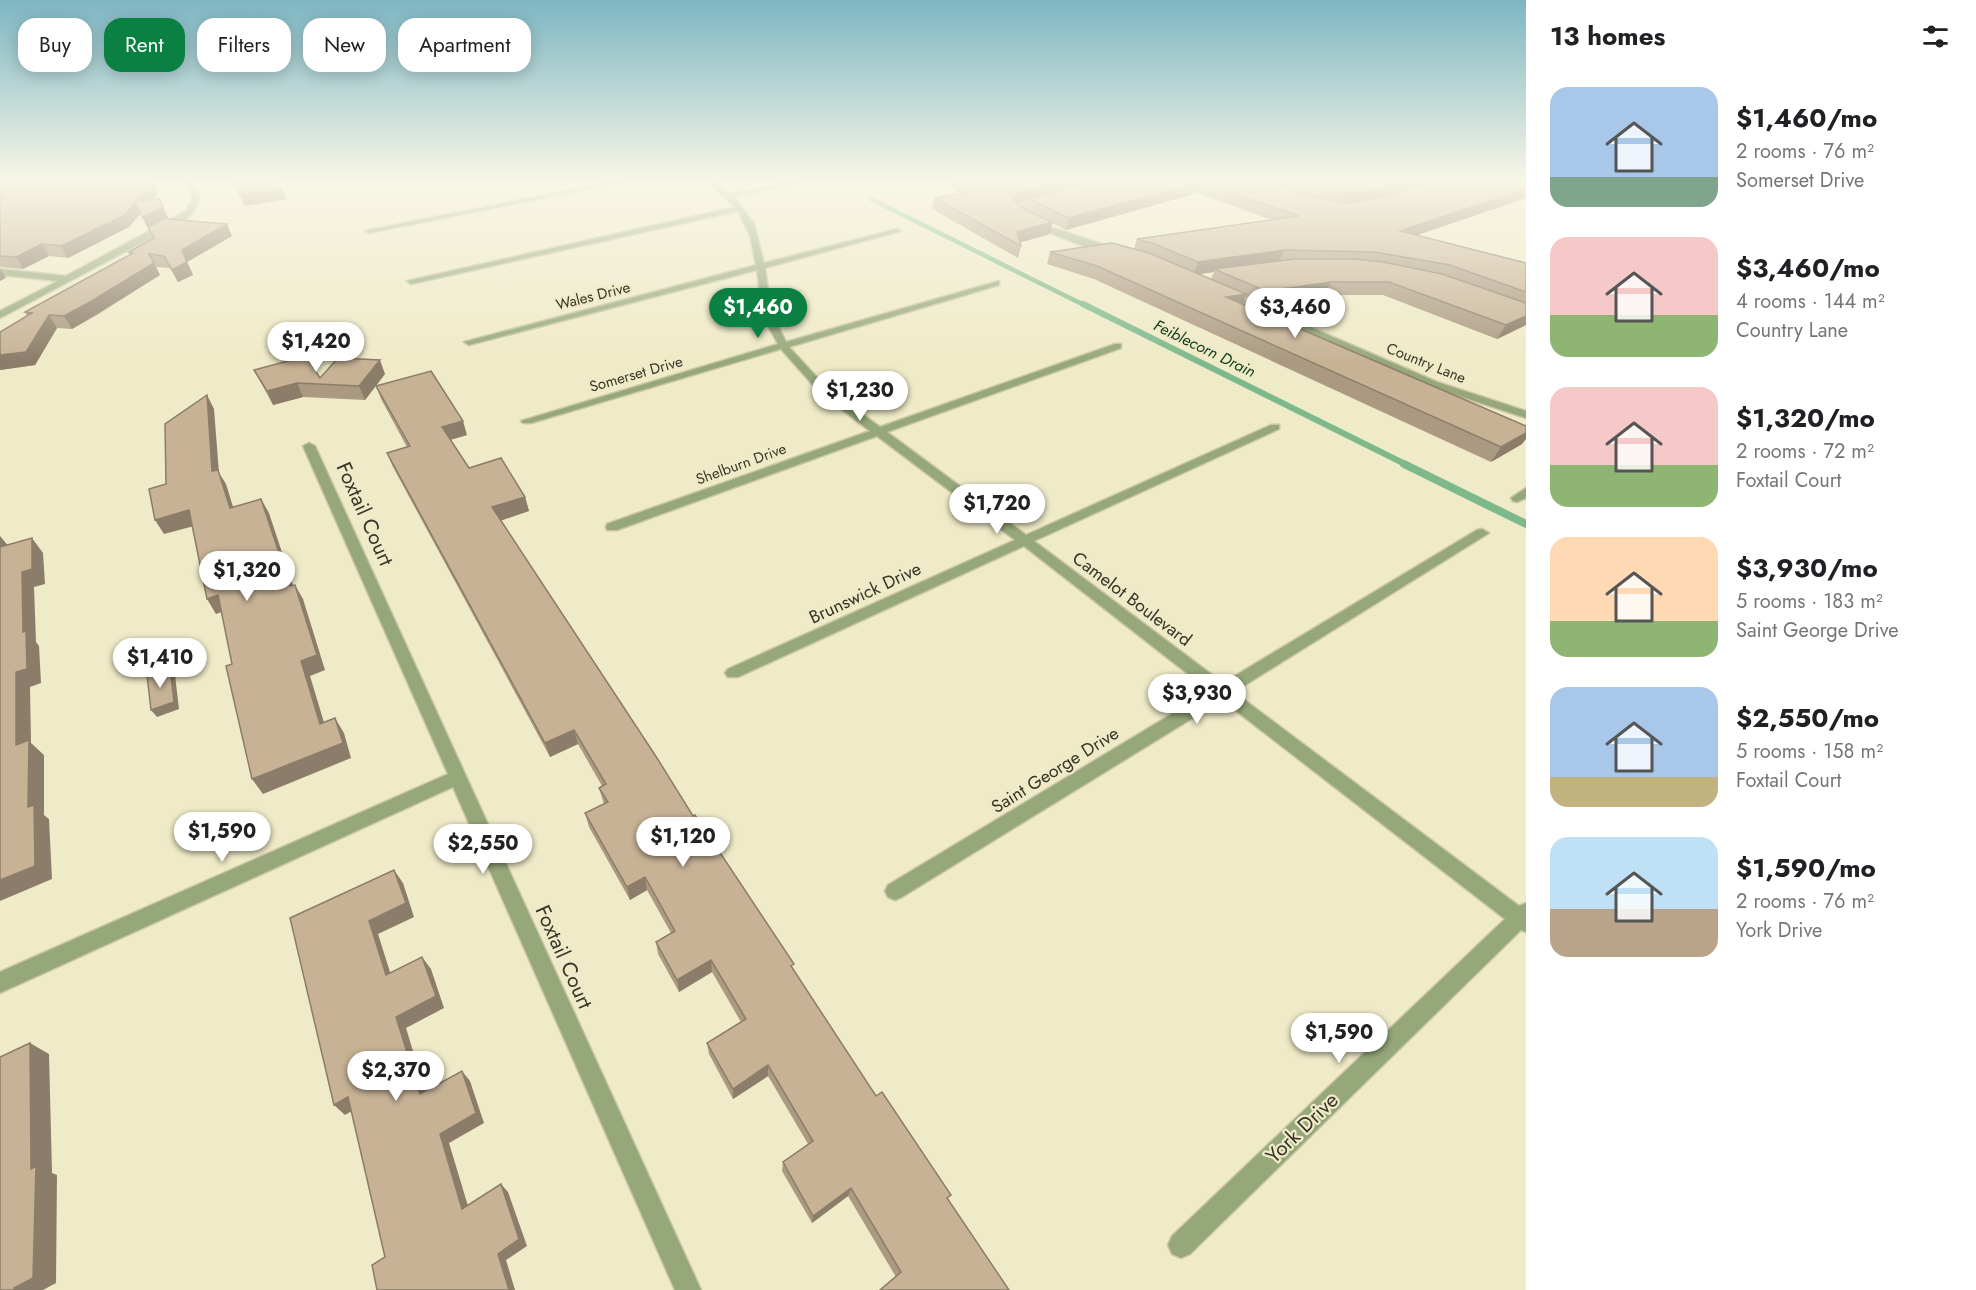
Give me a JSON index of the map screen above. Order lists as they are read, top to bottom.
{
  "streets": {
    "street": [
      "Wales Drive",
      "Country Lane",
      "Somerset Drive",
      "Shelburn Drive",
      "Foxtail Court",
      "Brunswick Drive",
      "Camelot Boulevard",
      "Saint George Drive",
      "York Drive"
    ]
  },
  "crossings": [
    ["Wales Drive", "Camelot Boulevard"],
    ["Somerset Drive", "Camelot Boulevard"],
    ["Shelburn Drive", "Camelot Boulevard"],
    ["Brunswick Drive", "Camelot Boulevard"],
    ["Camelot Boulevard", "Saint George Drive"],
    ["Camelot Boulevard", "York Drive"]
  ],
  "water": ["Feiblecorn Drain"],
  "page": {
    "heading": "13 homes",
    "chip": [
      "Buy",
      "Rent",
      "Filters",
      "New",
      "Apartment"
    ],
    "list": [
      {
        "name": "$1,460/mo",
        "note": "2 rooms · 76 m² · Somerset Drive"
      },
      {
        "name": "$3,460/mo",
        "note": "4 rooms · 144 m² · Country Lane"
      },
      {
        "name": "$1,320/mo",
        "note": "2 rooms · 72 m² · Foxtail Court"
      },
      {
        "name": "$3,930/mo",
        "note": "5 rooms · 183 m² · Saint George Drive"
      },
      {
        "name": "$2,550/mo",
        "note": "5 rooms · 158 m² · Foxtail Court"
      },
      {
        "name": "$1,590/mo",
        "note": "2 rooms · 76 m² · York Drive"
      }
    ],
    "price": [
      "$1,460",
      "$3,460",
      "$1,420",
      "$1,230",
      "$1,720",
      "$1,320",
      "$1,410",
      "$3,930",
      "$1,590",
      "$1,120",
      "$2,550",
      "$1,590",
      "$2,370"
    ]
  }
}
